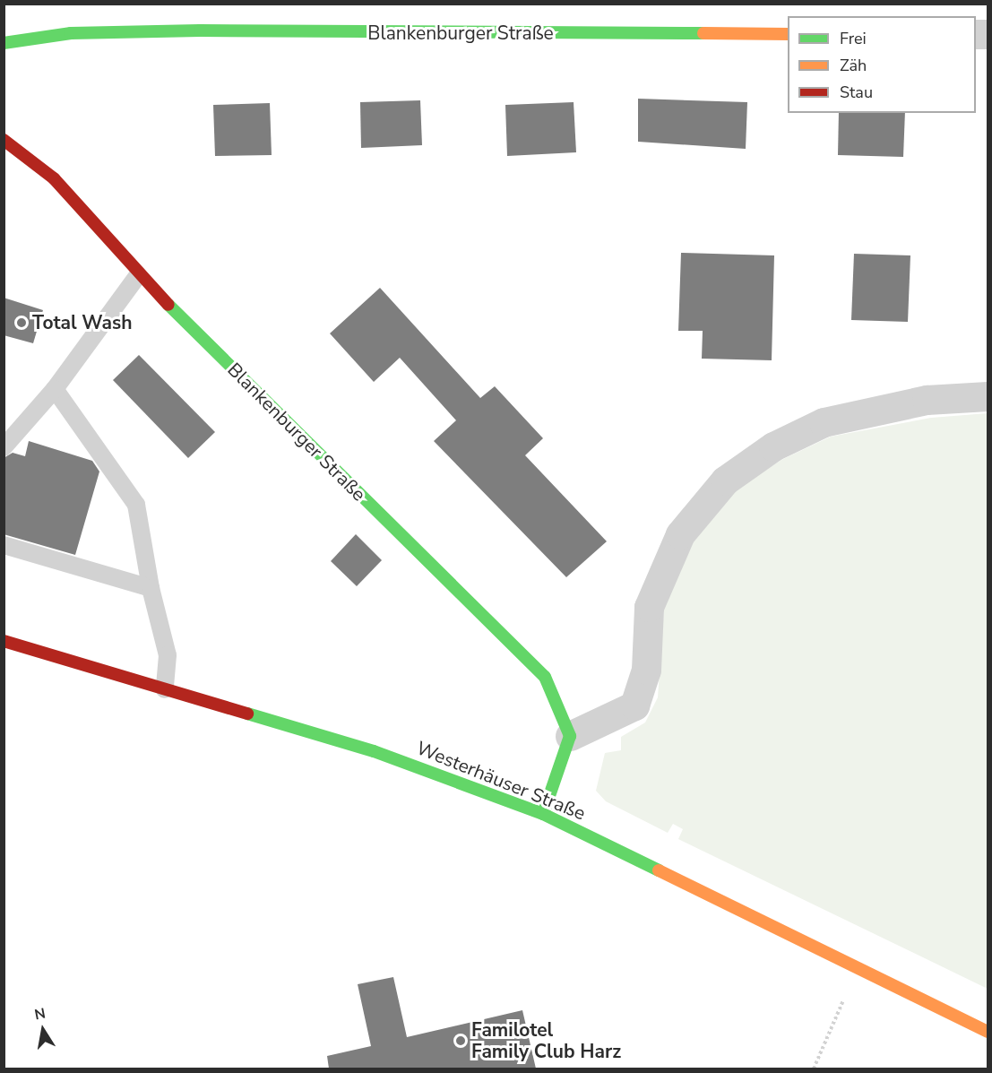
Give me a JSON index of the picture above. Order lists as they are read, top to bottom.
{
  "streets": {
    "street": ["Blankenburger Straße", "Westerhäuser Straße"]
  },
  "places": ["Total Wash", "Familotel Family Club Harz"],
  "legend": ["Frei", "Zäh", "Stau"],
  "north": "top"
}
